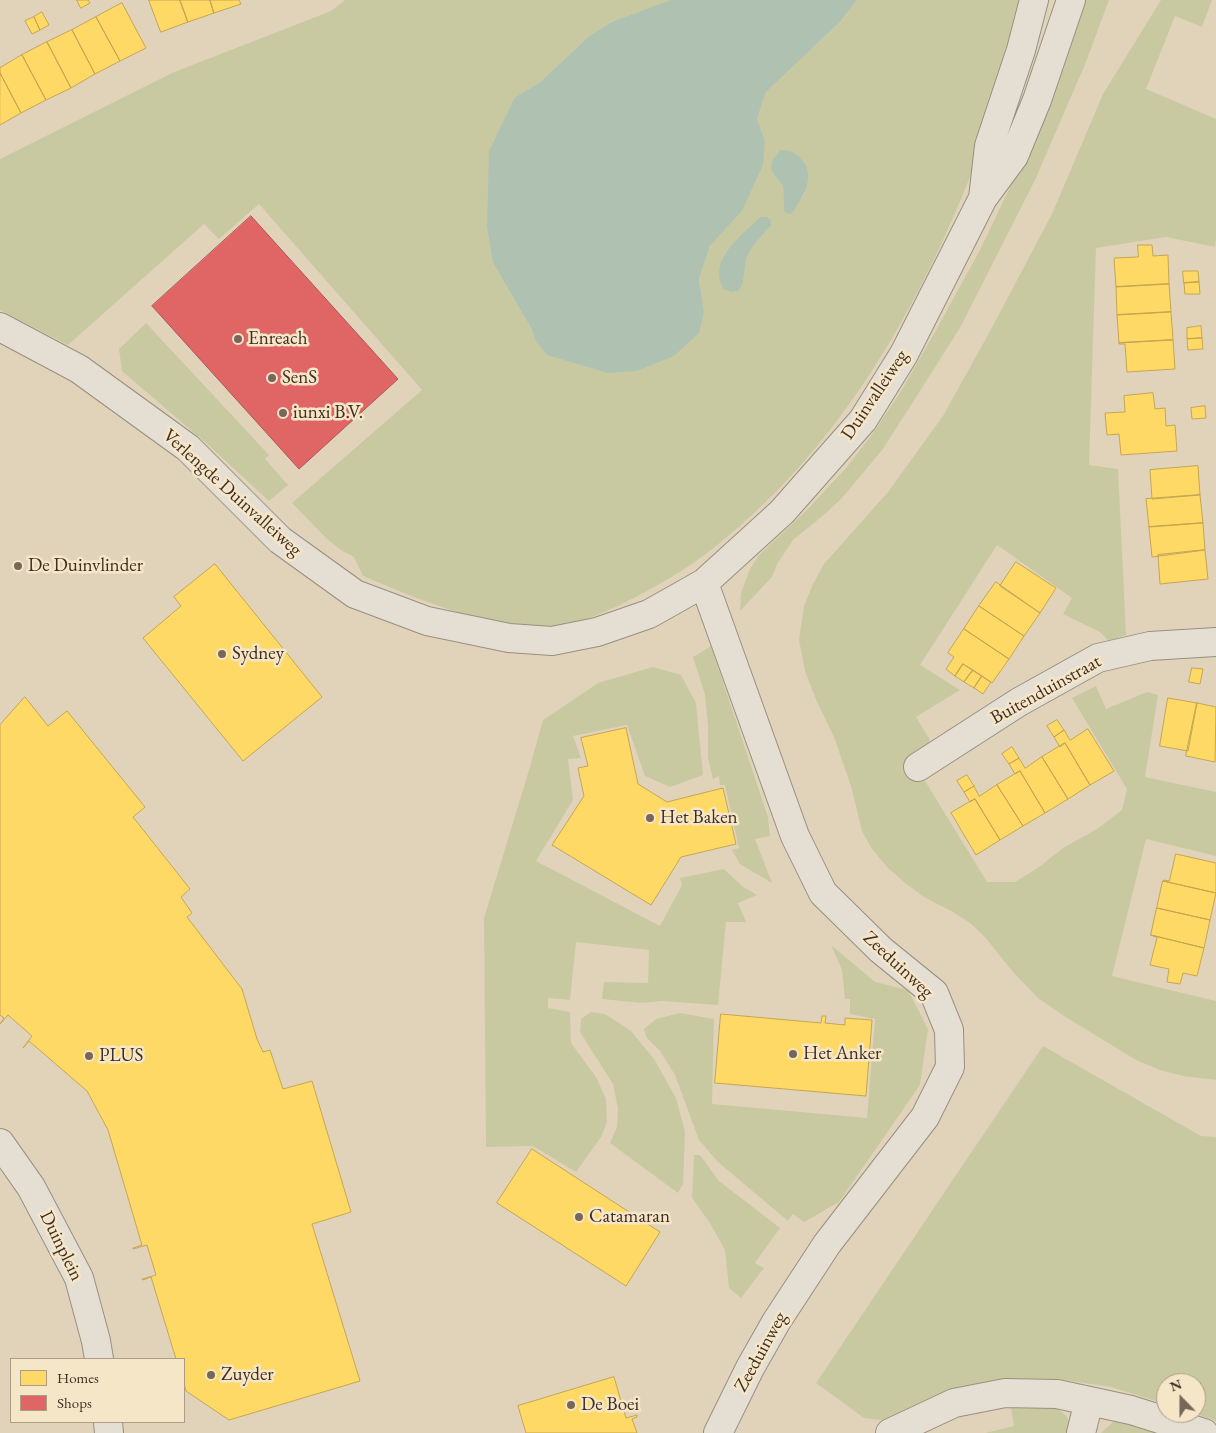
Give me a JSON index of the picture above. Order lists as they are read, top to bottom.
{
  "streets": {
    "street": [
      "Duinvalleiweg",
      "Verlengde Duinvalleiweg",
      "Buitenduinstraat",
      "Zeeduinweg",
      "Duinplein"
    ]
  },
  "crossings": [
    ["Duinvalleiweg", "Verlengde Duinvalleiweg"],
    ["Duinvalleiweg", "Zeeduinweg"],
    ["Verlengde Duinvalleiweg", "Zeeduinweg"]
  ],
  "places": [
    "Enreach",
    "SenS",
    "iunxi B.V.",
    "De Duinvlinder",
    "Sydney",
    "Het Baken",
    "Het Anker",
    "PLUS",
    "Catamaran",
    "Zuyder",
    "De Boei"
  ],
  "legend": ["Homes", "Shops"],
  "north": "top"
}
